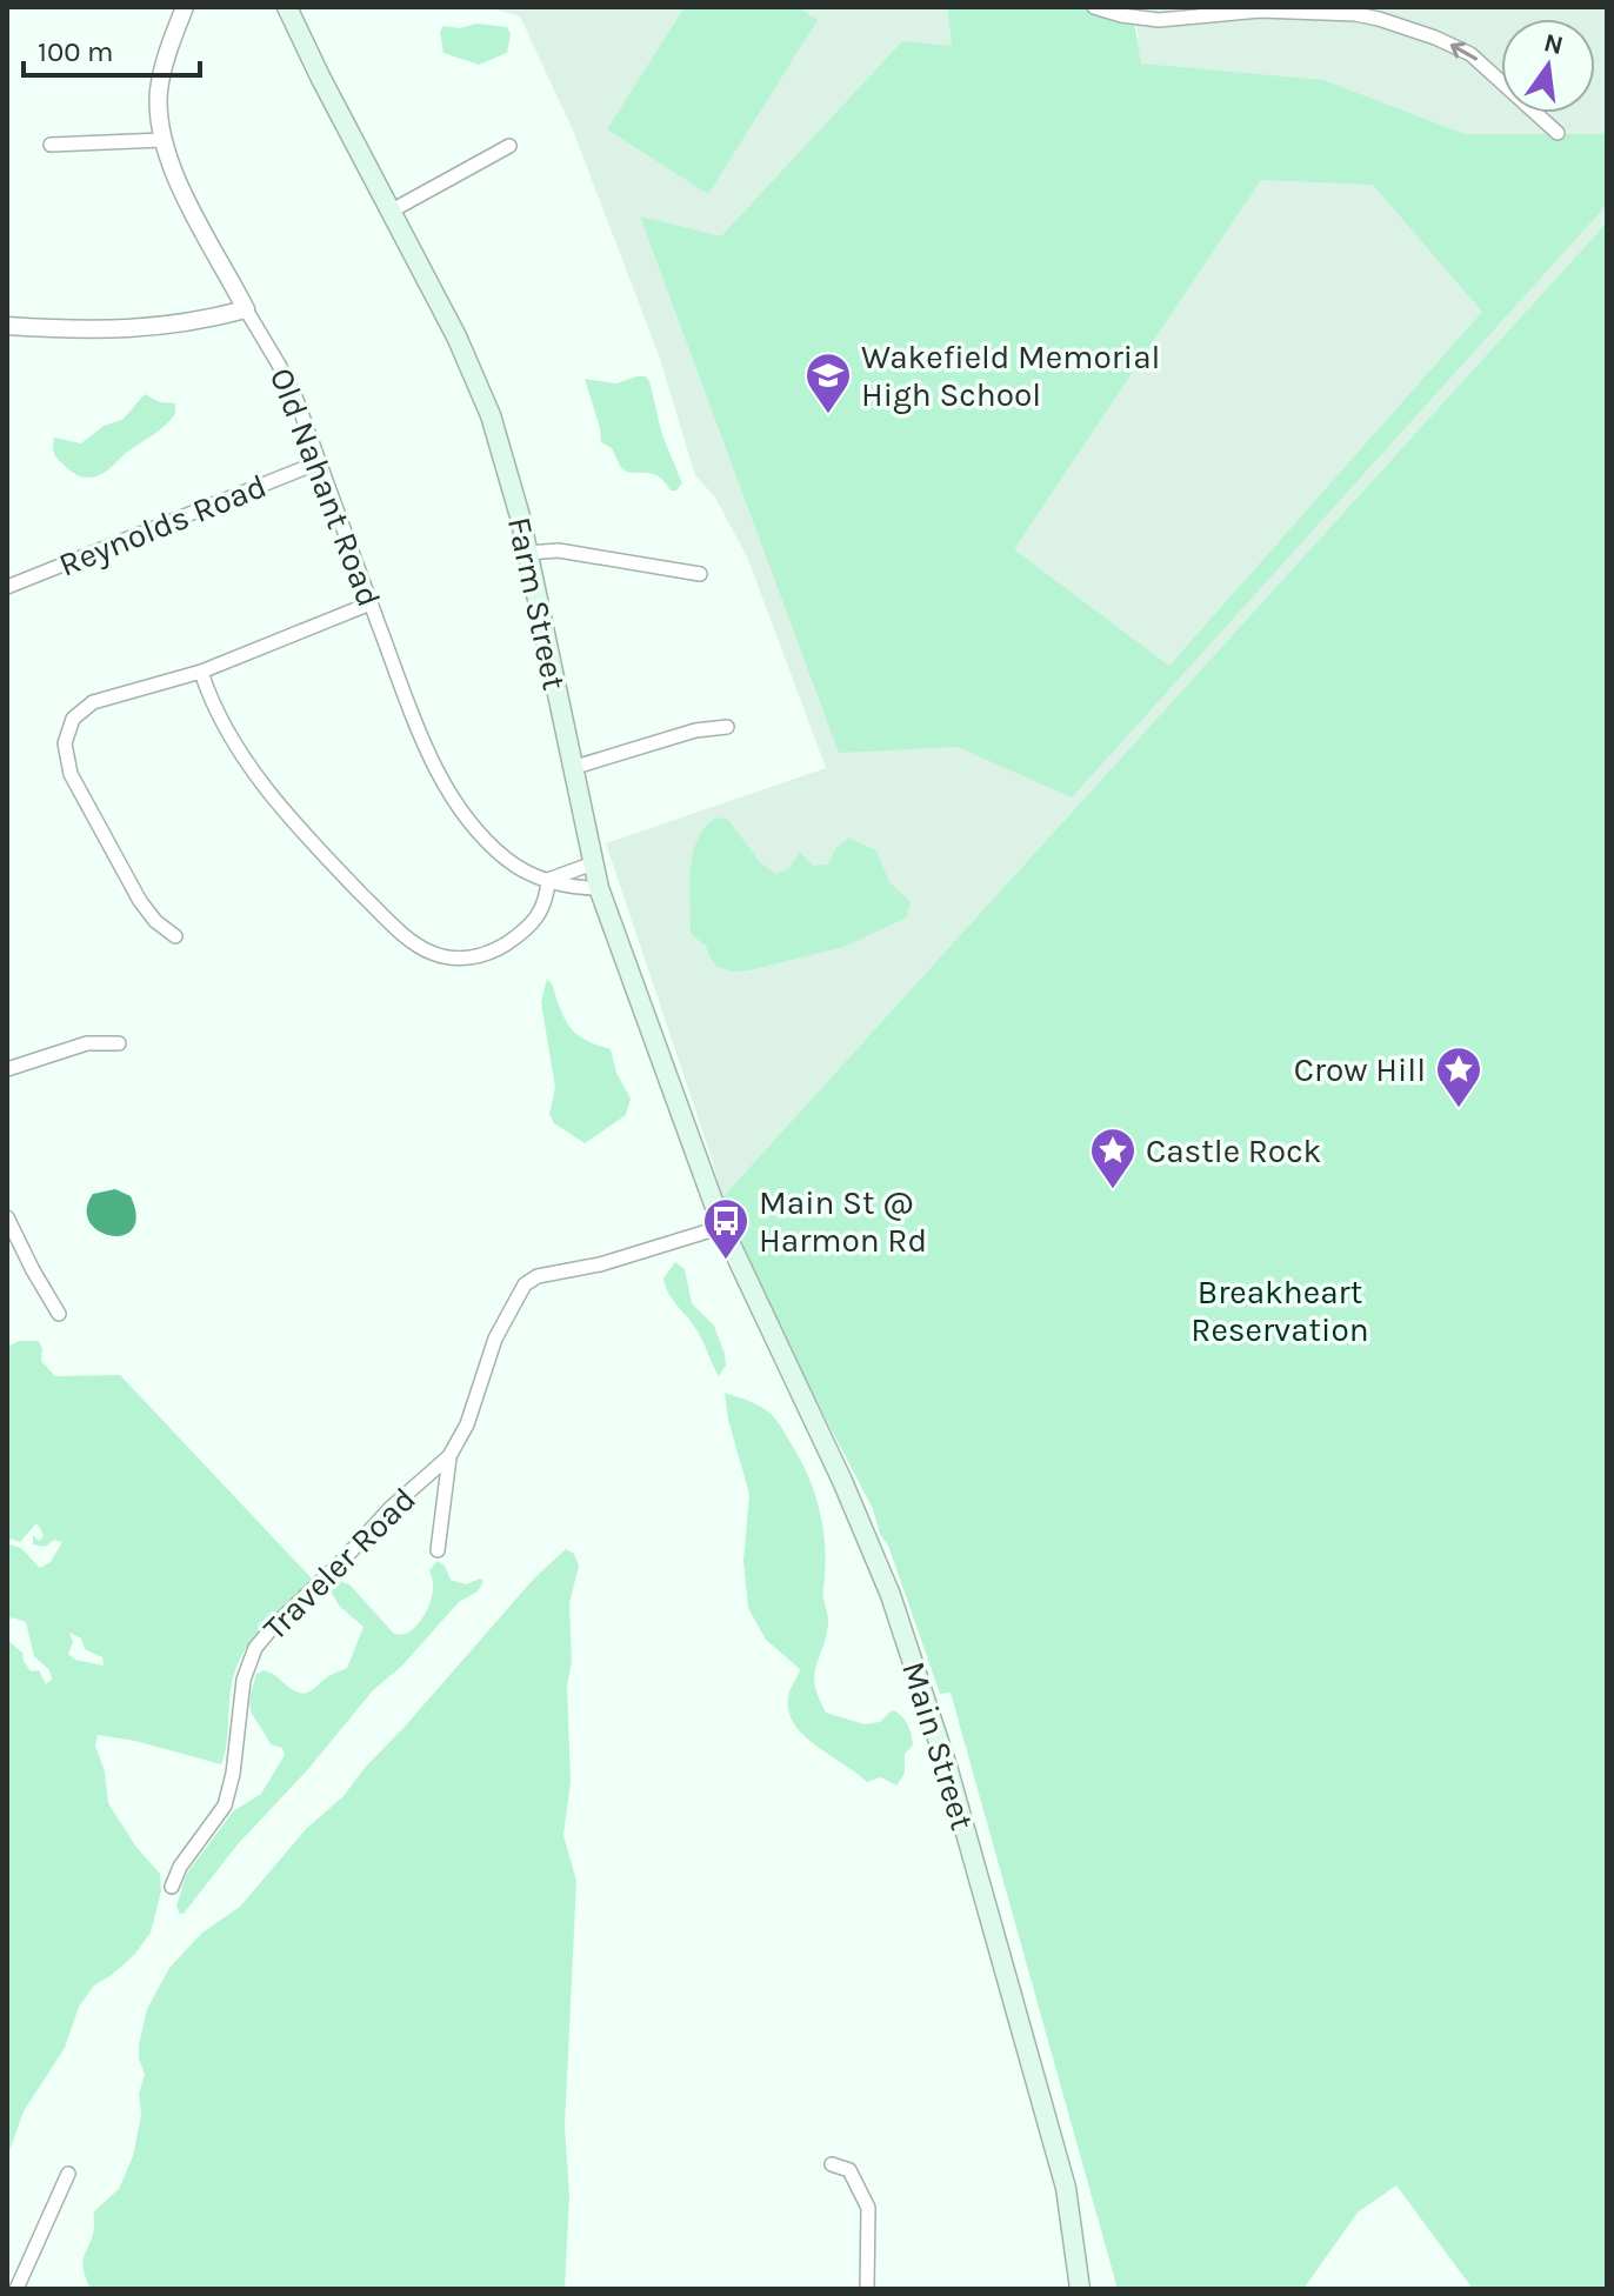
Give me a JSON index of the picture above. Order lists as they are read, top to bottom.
{
  "streets": {
    "main road": ["Farm Street", "Main Street"],
    "street": ["Old Nahant Road", "Reynolds Road", "Traveler Road"]
  },
  "crossings": [
    ["Old Nahant Road", "Reynolds Road"],
    ["Old Nahant Road", "Farm Street"],
    ["Farm Street", "Main Street"]
  ],
  "parks": ["Breakheart Reservation"],
  "places": {
    "school or university": ["Wakefield Memorial High School"],
    "place": ["Crow Hill", "Castle Rock"],
    "bus stop": ["Main St @ Harmon Rd"]
  },
  "scale_bar": "100 m",
  "north": "top"
}
